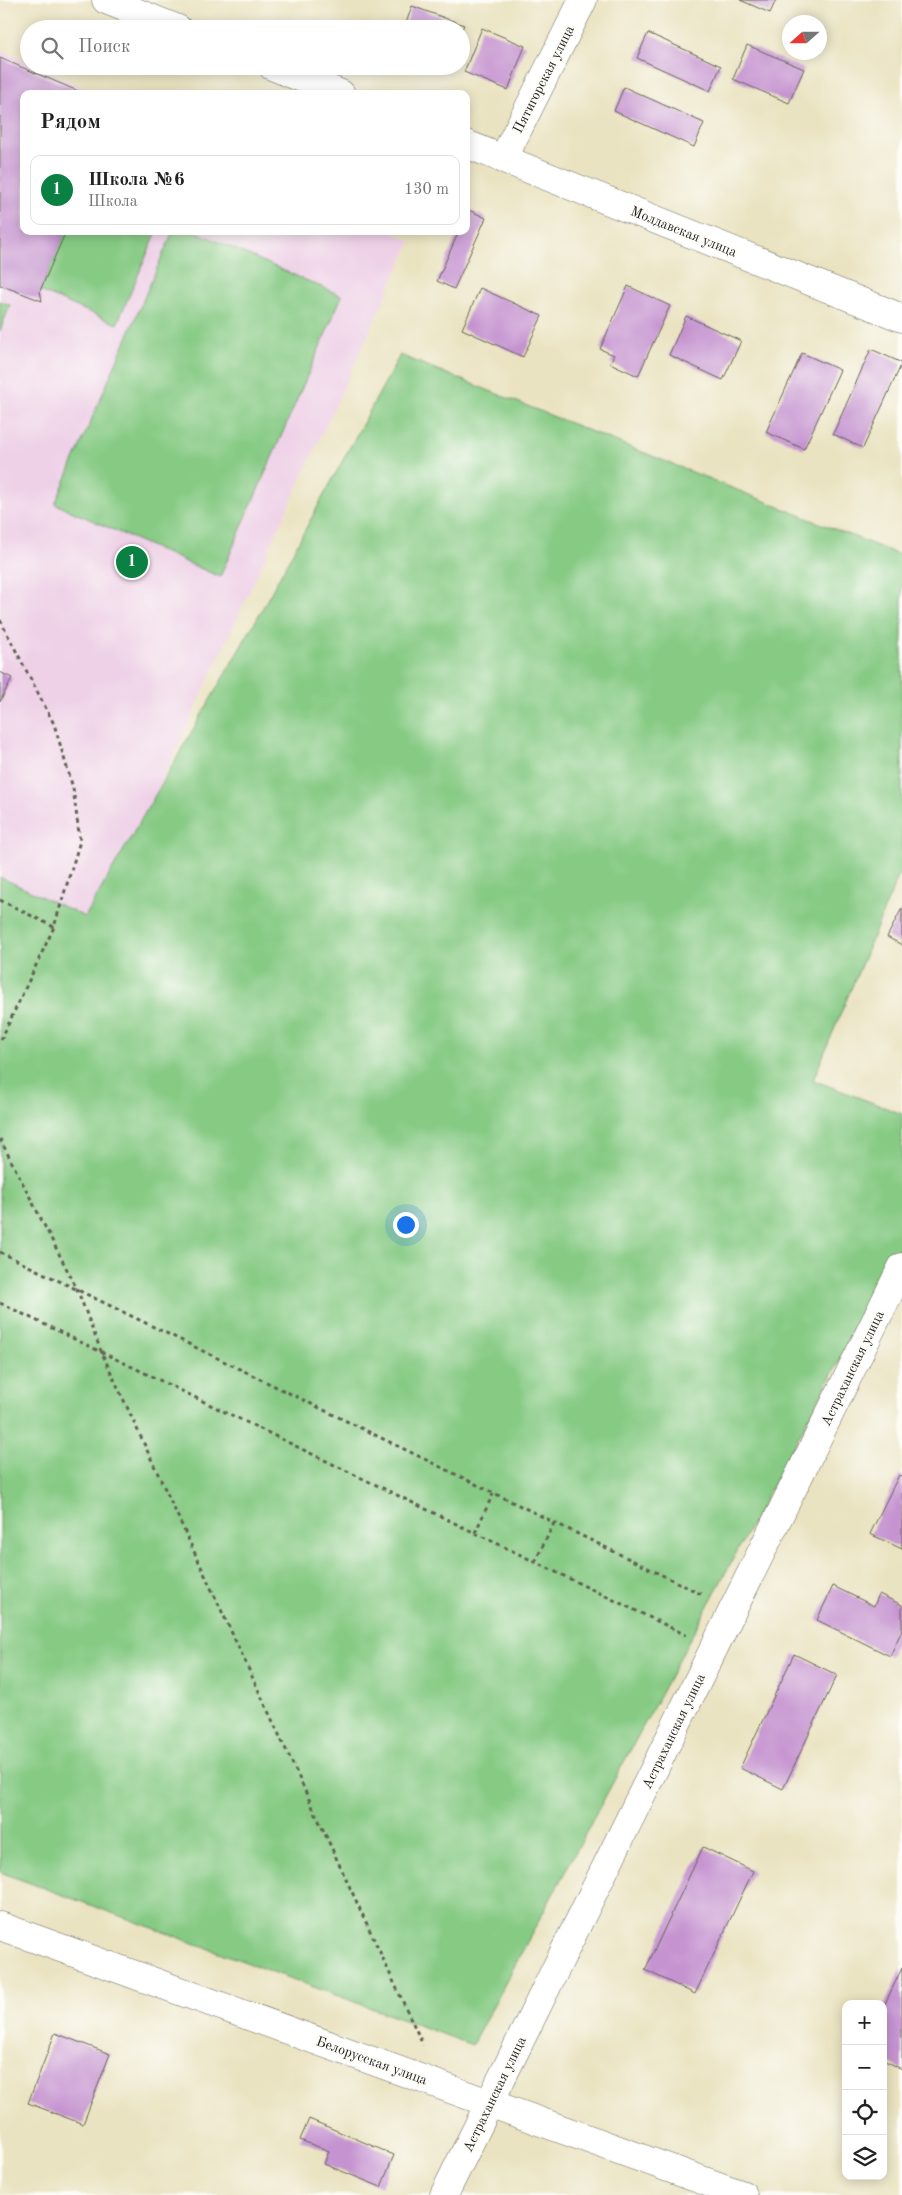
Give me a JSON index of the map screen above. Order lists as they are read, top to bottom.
{
  "streets": {
    "street": [
      "Пятигорская улица",
      "Молдавская улица",
      "Астраханская улица",
      "Белорусская улица"
    ]
  },
  "crossings": [
    ["Пятигорская улица", "Молдавская улица"],
    ["Астраханская улица", "Белорусская улица"]
  ],
  "north": "left",
  "page": {
    "search": "Поиск",
    "heading": "Рядом",
    "list": [
      {
        "mark": "1",
        "name": "Школа №6",
        "note": "Школа",
        "value": "130 m"
      }
    ],
    "pins": "1",
    "map_buttons": ["+", "−"]
  }
}
